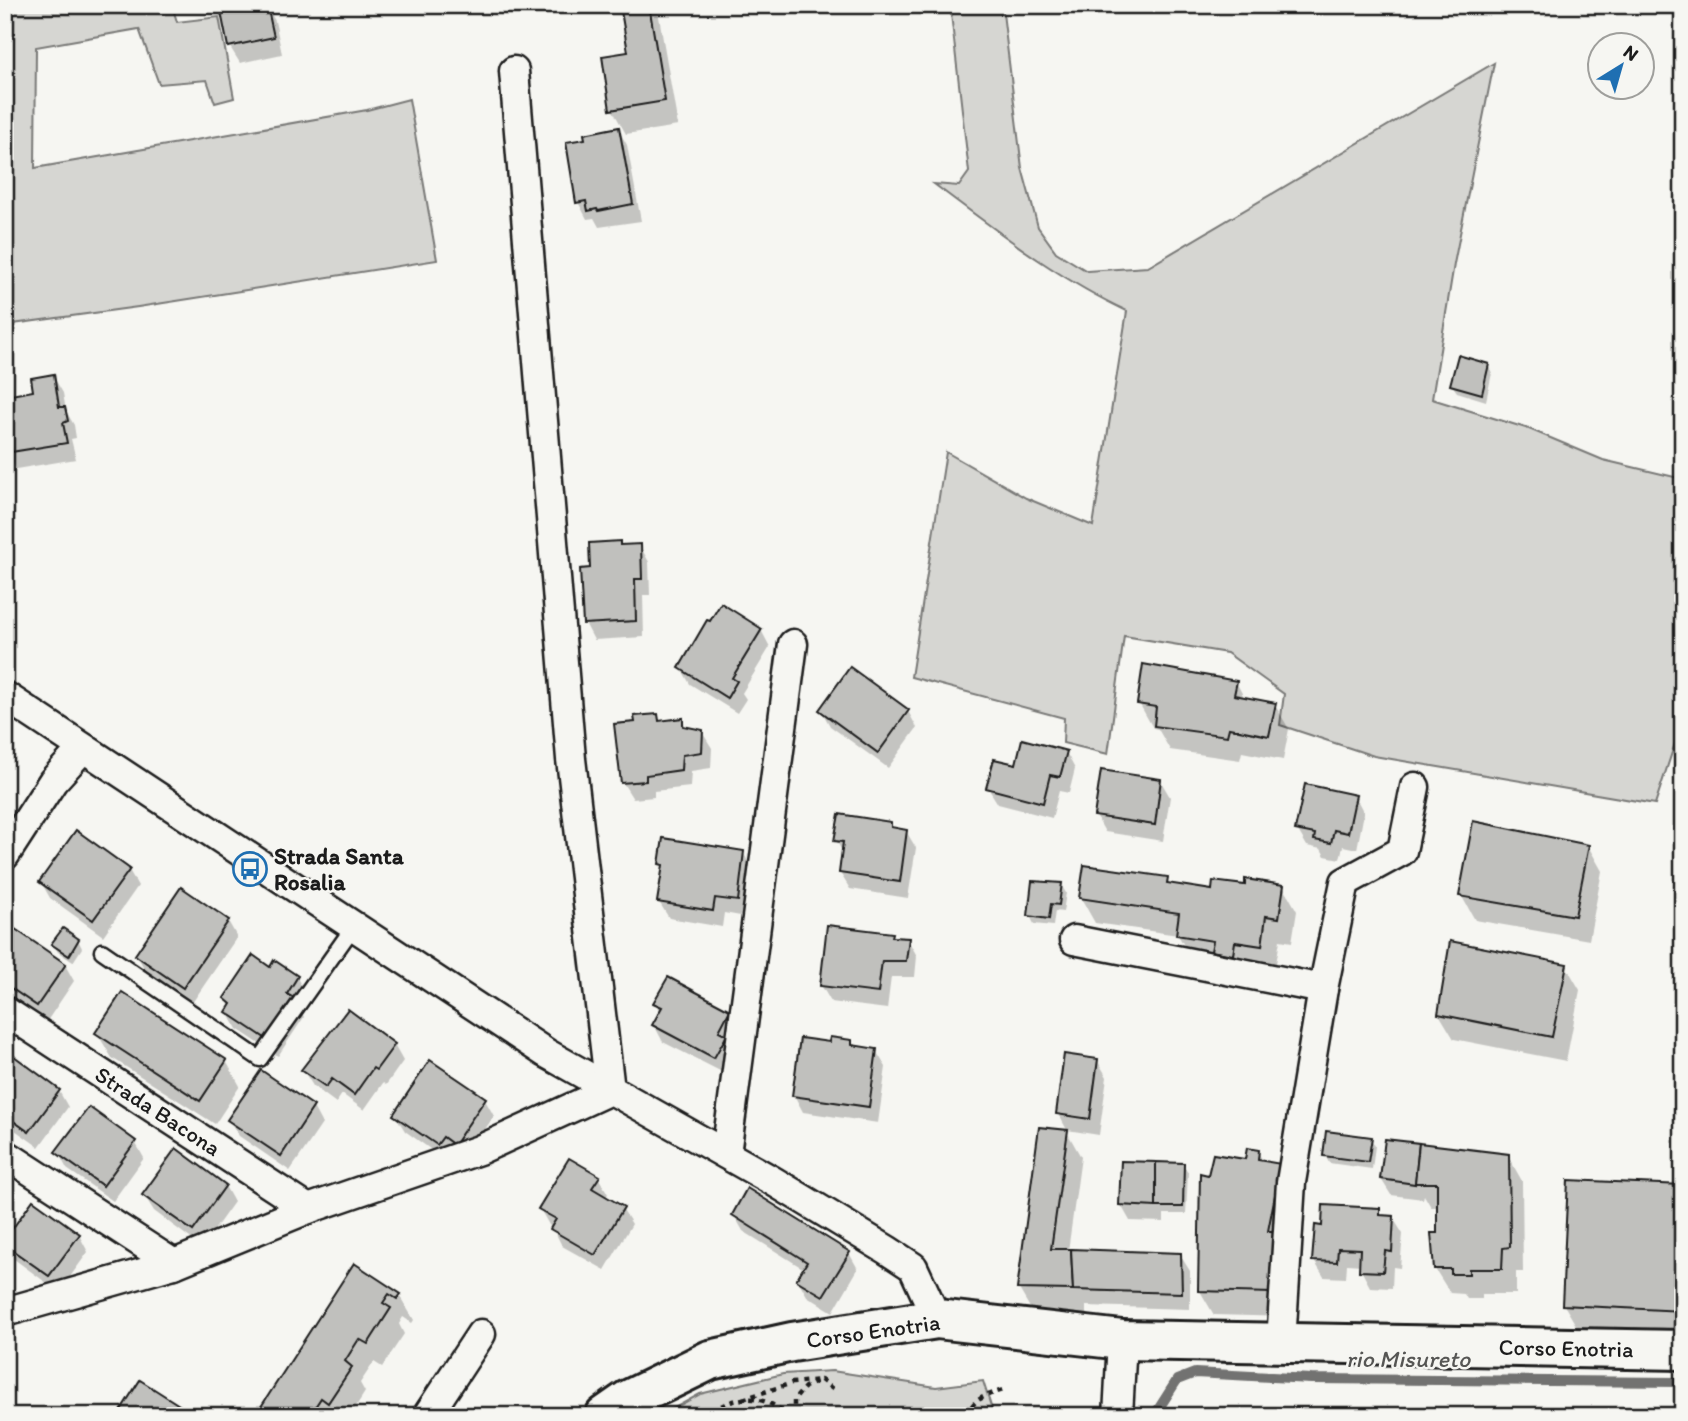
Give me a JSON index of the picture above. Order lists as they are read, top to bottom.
{
  "streets": {
    "main road": ["Corso Enotria"],
    "street": ["Strada Bacona"]
  },
  "water": ["rio Misureto"],
  "places": {
    "bus stop": ["Strada Santa Rosalia"]
  },
  "north": "top right"
}
